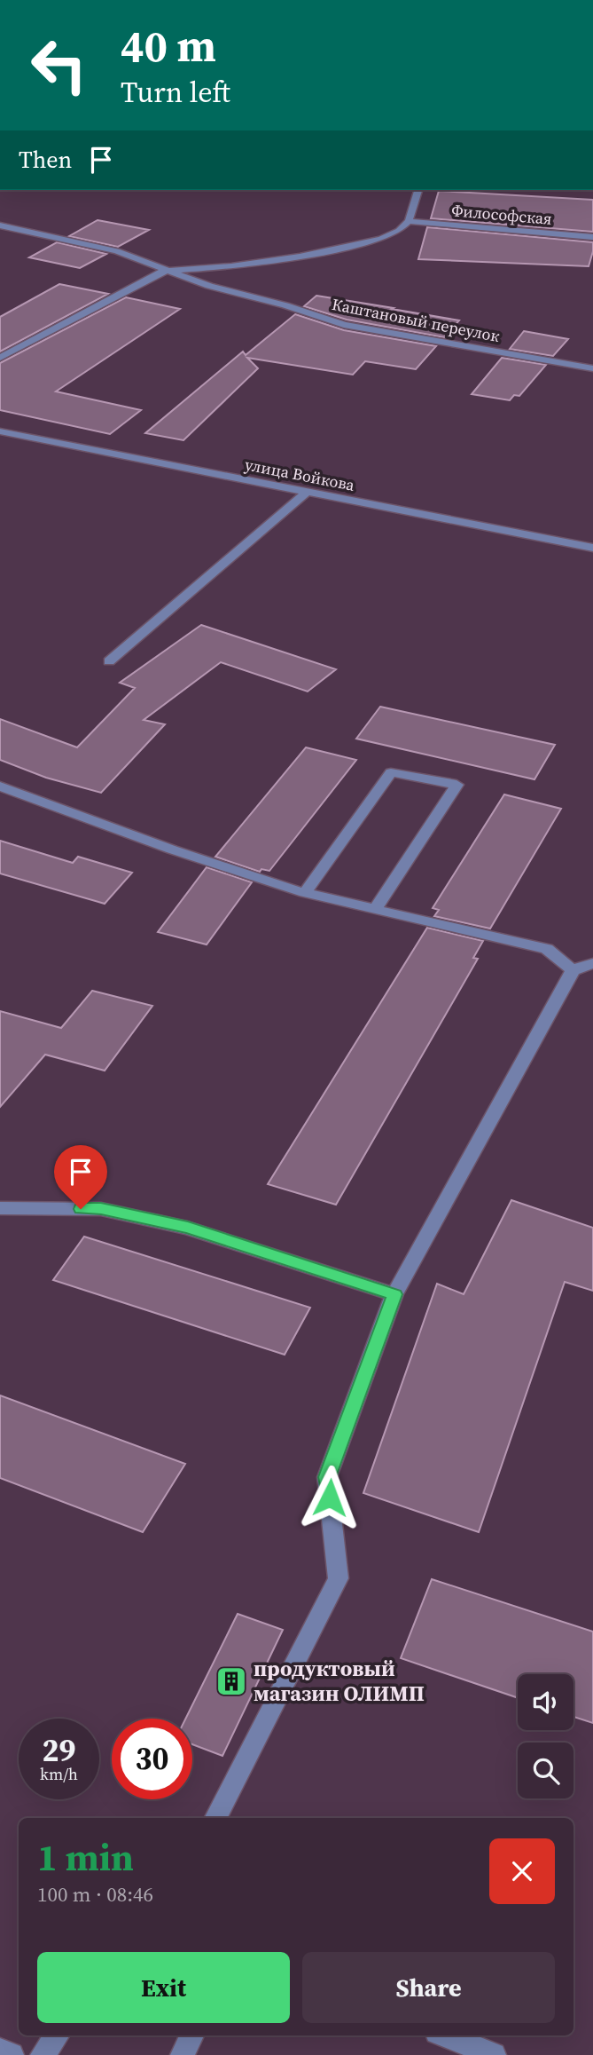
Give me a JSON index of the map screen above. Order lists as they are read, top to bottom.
{
  "streets": {
    "street": ["Философская", "Каштановый переулок", "улица Войкова"]
  },
  "places": {
    "building": ["продуктовый магазин ОЛИМП"]
  },
  "page": {
    "turn": ["40 m", "Turn left"],
    "then": "Then",
    "speed": "29 km/h",
    "limit": "30",
    "heading": ["1 min", "100 m · 08:46"],
    "buttons": ["Exit", "Share"]
  }
}
